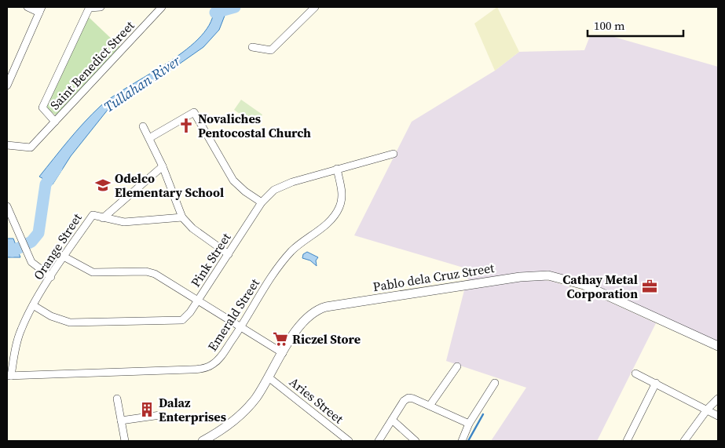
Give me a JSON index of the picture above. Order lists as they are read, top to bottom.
{
  "streets": {
    "street": [
      "Saint Benedict Street",
      "Orange Street",
      "Pink Street",
      "Pablo dela Cruz Street",
      "Emerald Street",
      "Aries Street"
    ]
  },
  "crossings": [
    ["Orange Street", "Pink Street"],
    ["Orange Street", "Emerald Street"],
    ["Pink Street", "Emerald Street"],
    ["Pablo dela Cruz Street", "Aries Street"]
  ],
  "water": ["Tullahan River"],
  "places": {
    "church": ["Novaliches Pentocostal Church"],
    "school or university": ["Odelco Elementary School"],
    "office": ["Cathay Metal Corporation"],
    "supermarket": ["Riczel Store"],
    "building": ["Dalaz Enterprises"]
  },
  "scale_bar": "100 m"
}
